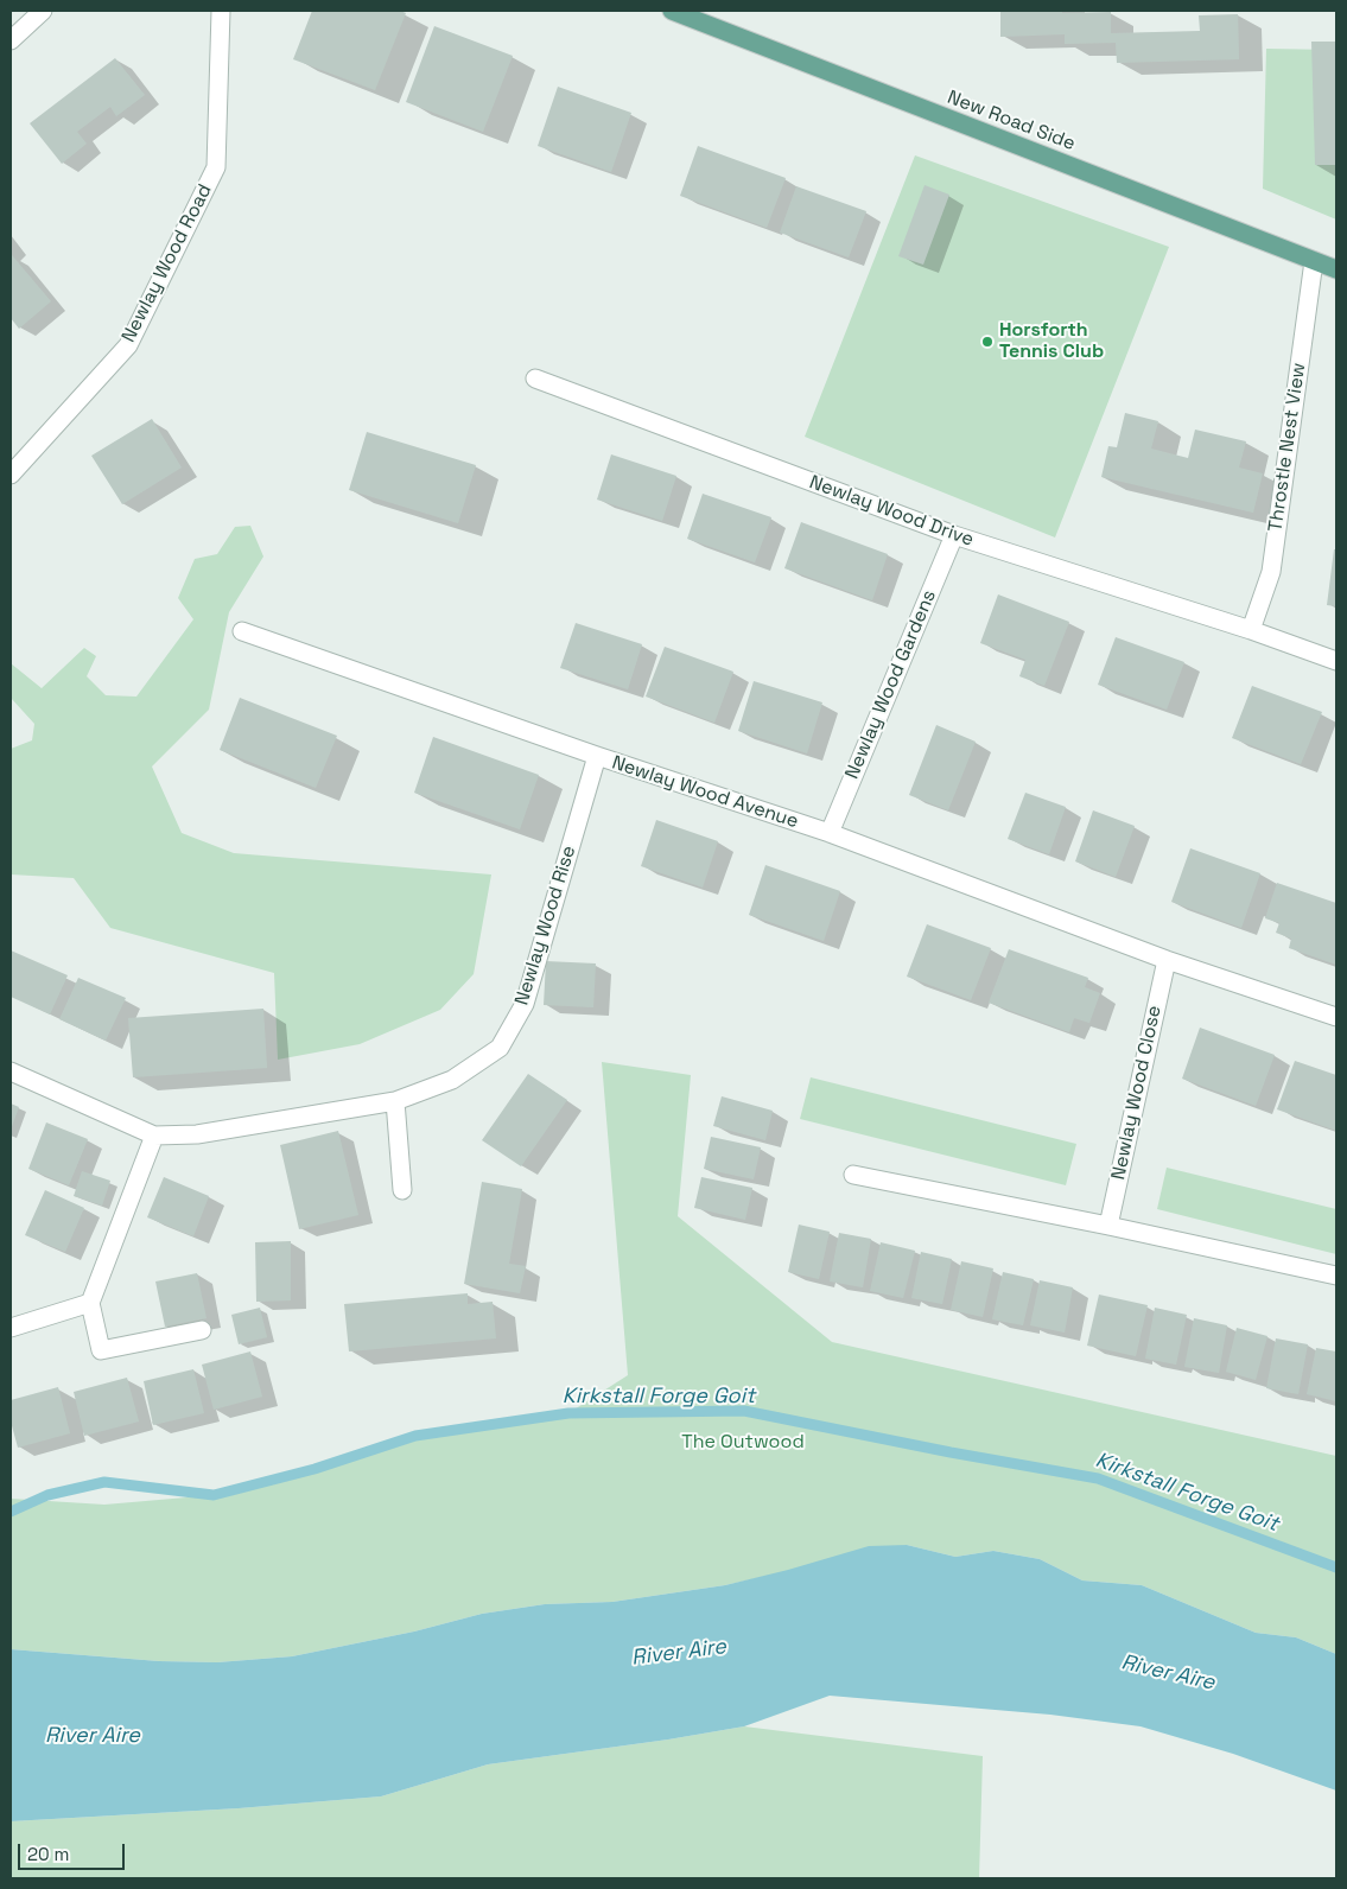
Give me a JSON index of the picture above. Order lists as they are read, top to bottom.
{
  "streets": {
    "main road": ["New Road Side"],
    "street": [
      "Newlay Wood Road",
      "Throstle Nest View",
      "Newlay Wood Drive",
      "Newlay Wood Gardens",
      "Newlay Wood Avenue",
      "Newlay Wood Rise",
      "Newlay Wood Close"
    ]
  },
  "crossings": [
    ["New Road Side", "Throstle Nest View"],
    ["Throstle Nest View", "Newlay Wood Drive"],
    ["Newlay Wood Drive", "Newlay Wood Gardens"],
    ["Newlay Wood Gardens", "Newlay Wood Avenue"],
    ["Newlay Wood Avenue", "Newlay Wood Rise"],
    ["Newlay Wood Avenue", "Newlay Wood Close"]
  ],
  "water": ["Kirkstall Forge Goit", "River Aire"],
  "parks": ["The Outwood"],
  "places": ["Horsforth Tennis Club"],
  "scale_bar": "20 m"
}
